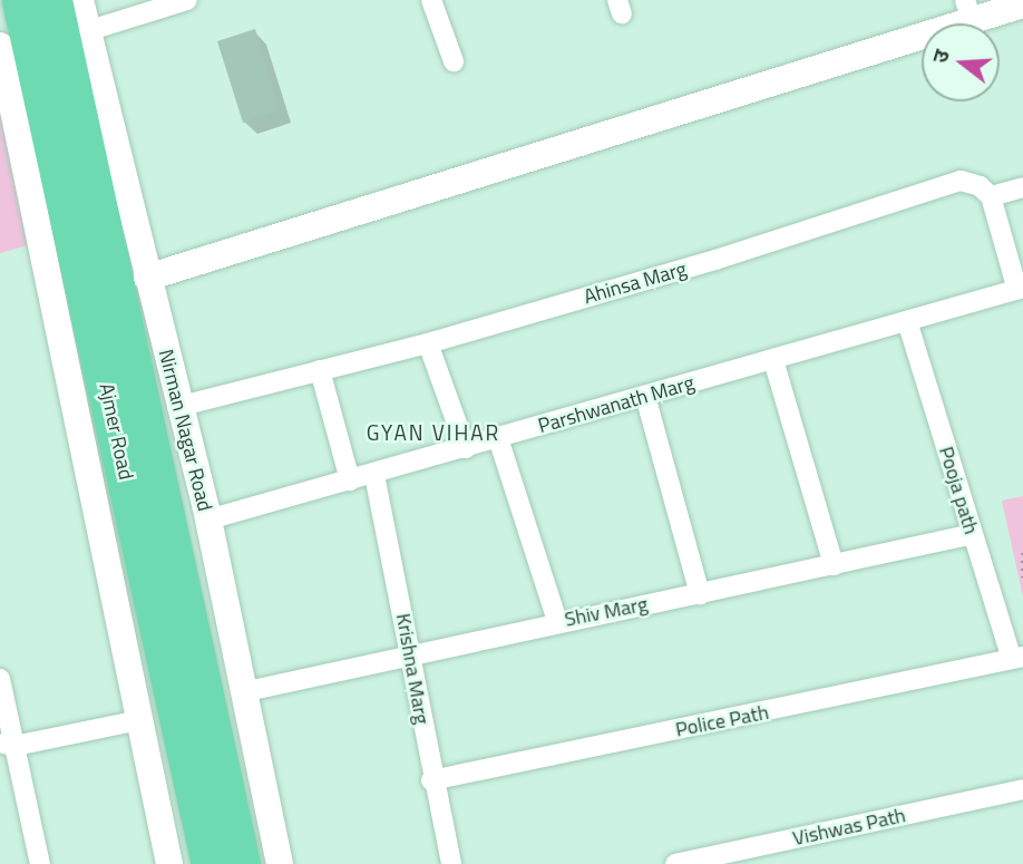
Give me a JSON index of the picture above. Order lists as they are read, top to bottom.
{
  "streets": {
    "highway": ["Ajmer Road"],
    "street": [
      "Ahinsa Marg",
      "Parshwanath Marg",
      "Nirman Nagar Road",
      "Pooja path",
      "Shiv Marg",
      "Krishna Marg",
      "Police Path",
      "Vishwas Path"
    ]
  },
  "crossings": [
    ["Ahinsa Marg", "Nirman Nagar Road"],
    ["Parshwanath Marg", "Nirman Nagar Road"],
    ["Parshwanath Marg", "Pooja path"],
    ["Parshwanath Marg", "Krishna Marg"],
    ["Nirman Nagar Road", "Shiv Marg"],
    ["Pooja path", "Shiv Marg"],
    ["Pooja path", "Police Path"],
    ["Shiv Marg", "Krishna Marg"],
    ["Krishna Marg", "Police Path"]
  ],
  "districts": ["GYAN VIHAR"],
  "north": "left"
}
